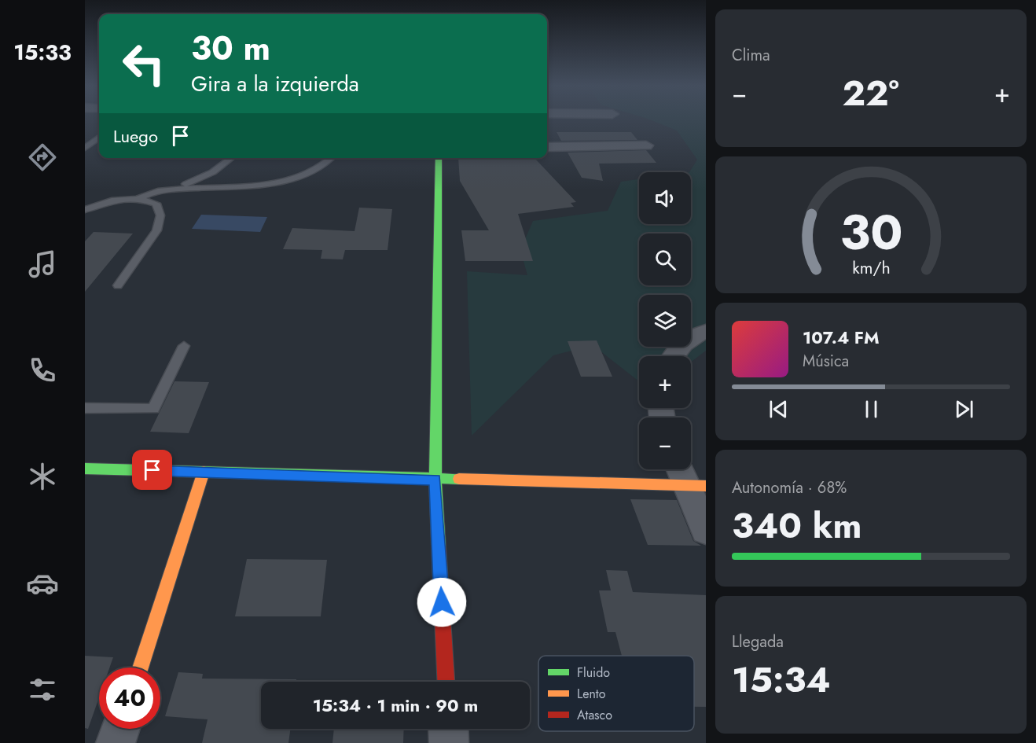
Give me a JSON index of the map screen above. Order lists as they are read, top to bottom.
{
  "legend": ["Fluido", "Lento", "Atasco"],
  "page": {
    "tabs": "15:33",
    "tile": [
      "Clima",
      ["Autonomía · 68%", "340 km"],
      ["Llegada", "15:34"]
    ],
    "turn": ["30 m", "Gira a la izquierda"],
    "heat": ["−", "22°", "+"],
    "then": "Luego",
    "map_buttons": ["+", "−"],
    "song": ["107.4 FM", "Música"],
    "limit": "40",
    "trip": "15:34 · 1 min · 90 m",
    "gauge": ["30", "km/h"]
  }
}
